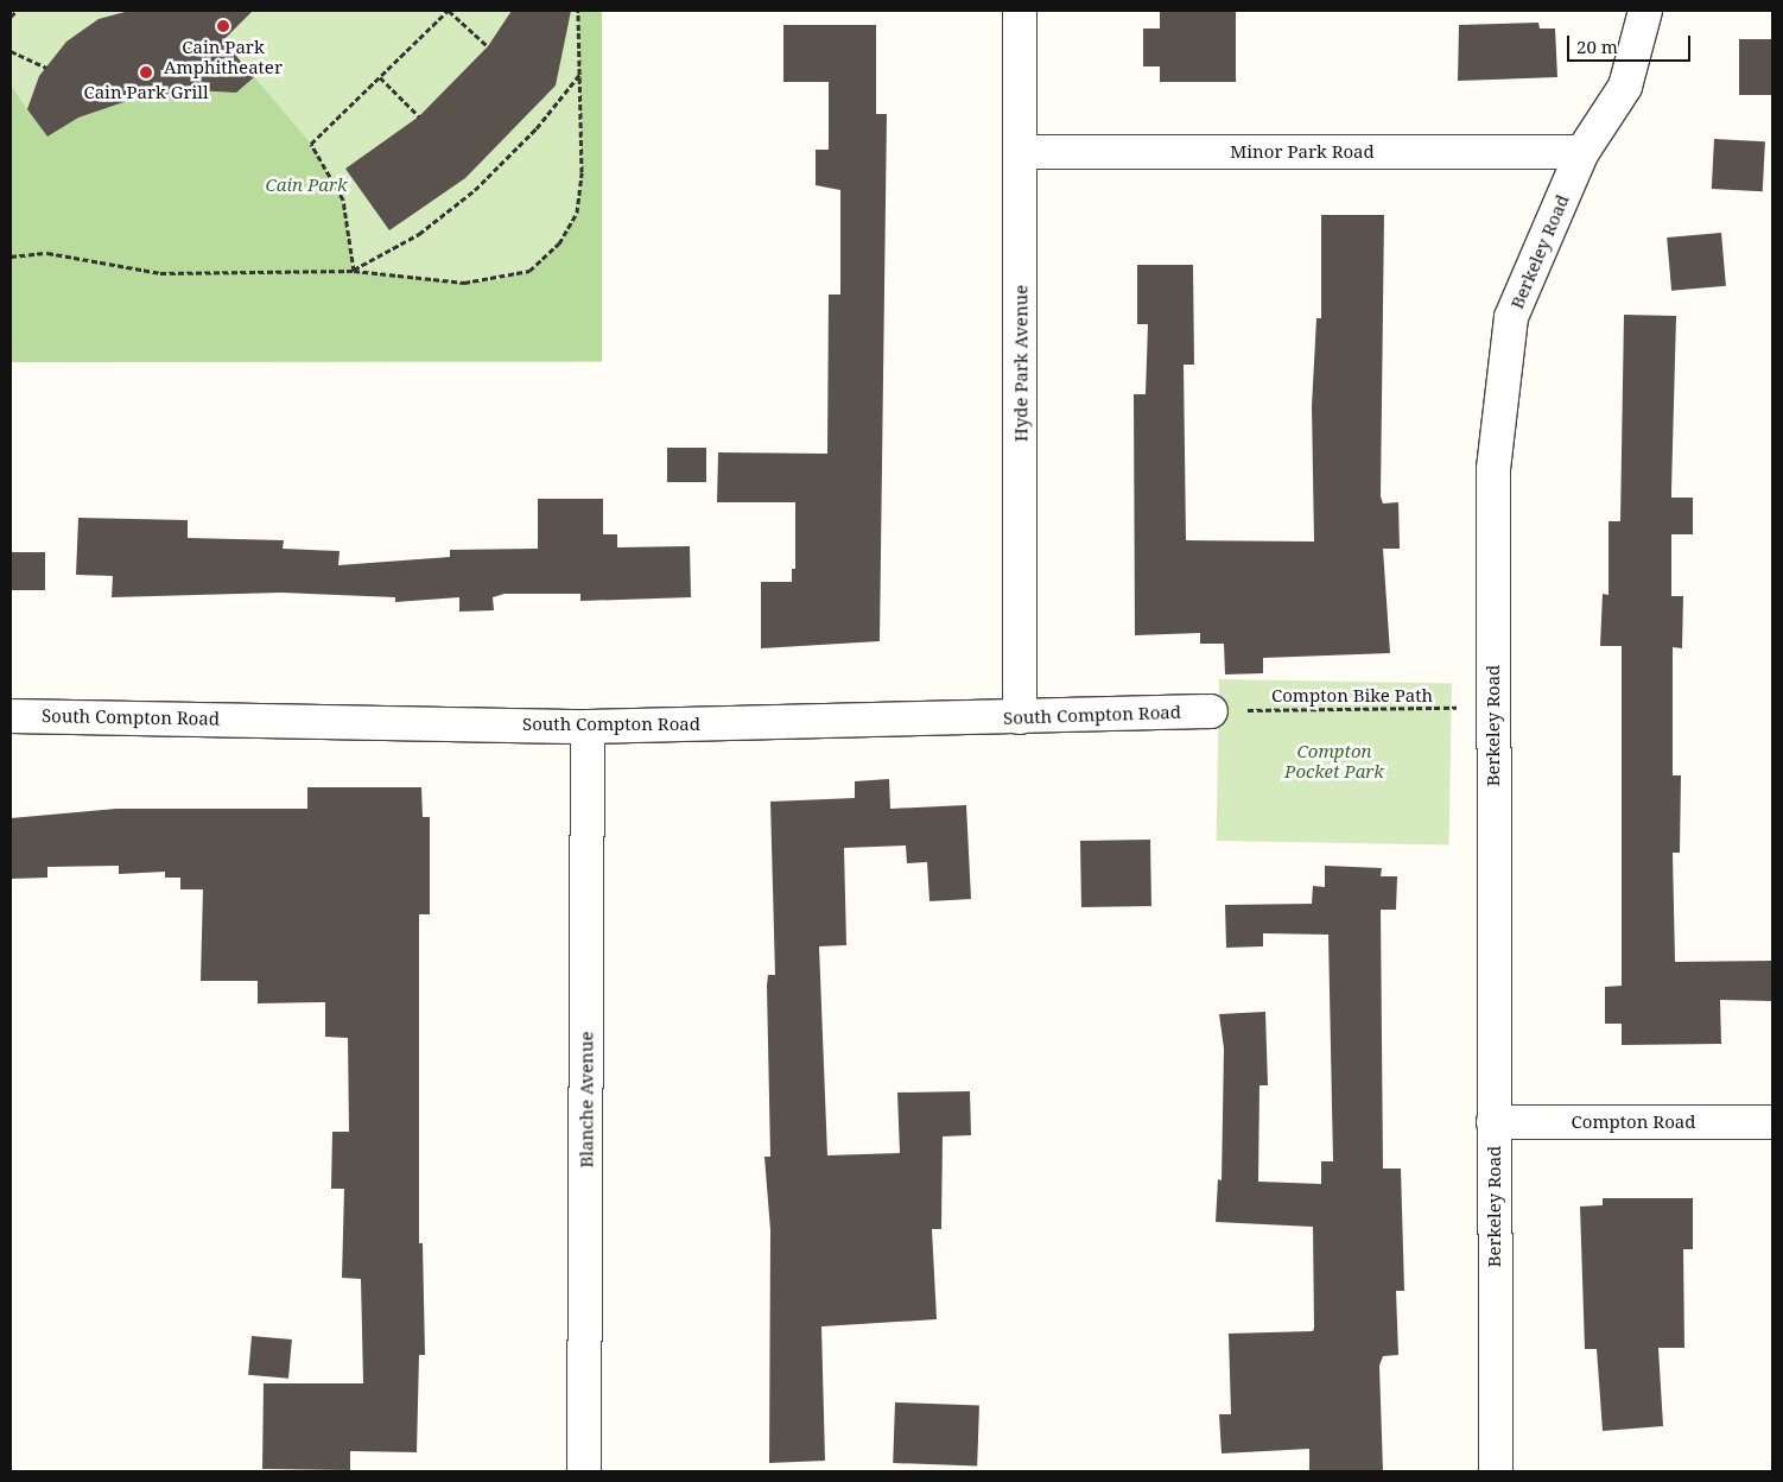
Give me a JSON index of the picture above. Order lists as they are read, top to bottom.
{
  "streets": {
    "street": [
      "Minor Park Road",
      "Berkeley Road",
      "Hyde Park Avenue",
      "South Compton Road",
      "Blanche Avenue",
      "Compton Road"
    ],
    "path": ["Compton Bike Path"]
  },
  "crossings": [
    ["Minor Park Road", "Berkeley Road"],
    ["Minor Park Road", "Hyde Park Avenue"],
    ["Berkeley Road", "Compton Bike Path"],
    ["Berkeley Road", "Compton Road"],
    ["Hyde Park Avenue", "South Compton Road"],
    ["Compton Bike Path", "South Compton Road"],
    ["South Compton Road", "Blanche Avenue"]
  ],
  "parks": ["Cain Park", "Compton Pocket Park"],
  "places": ["Cain Park Amphitheater", "Cain Park Grill"],
  "scale_bar": "20 m"
}
